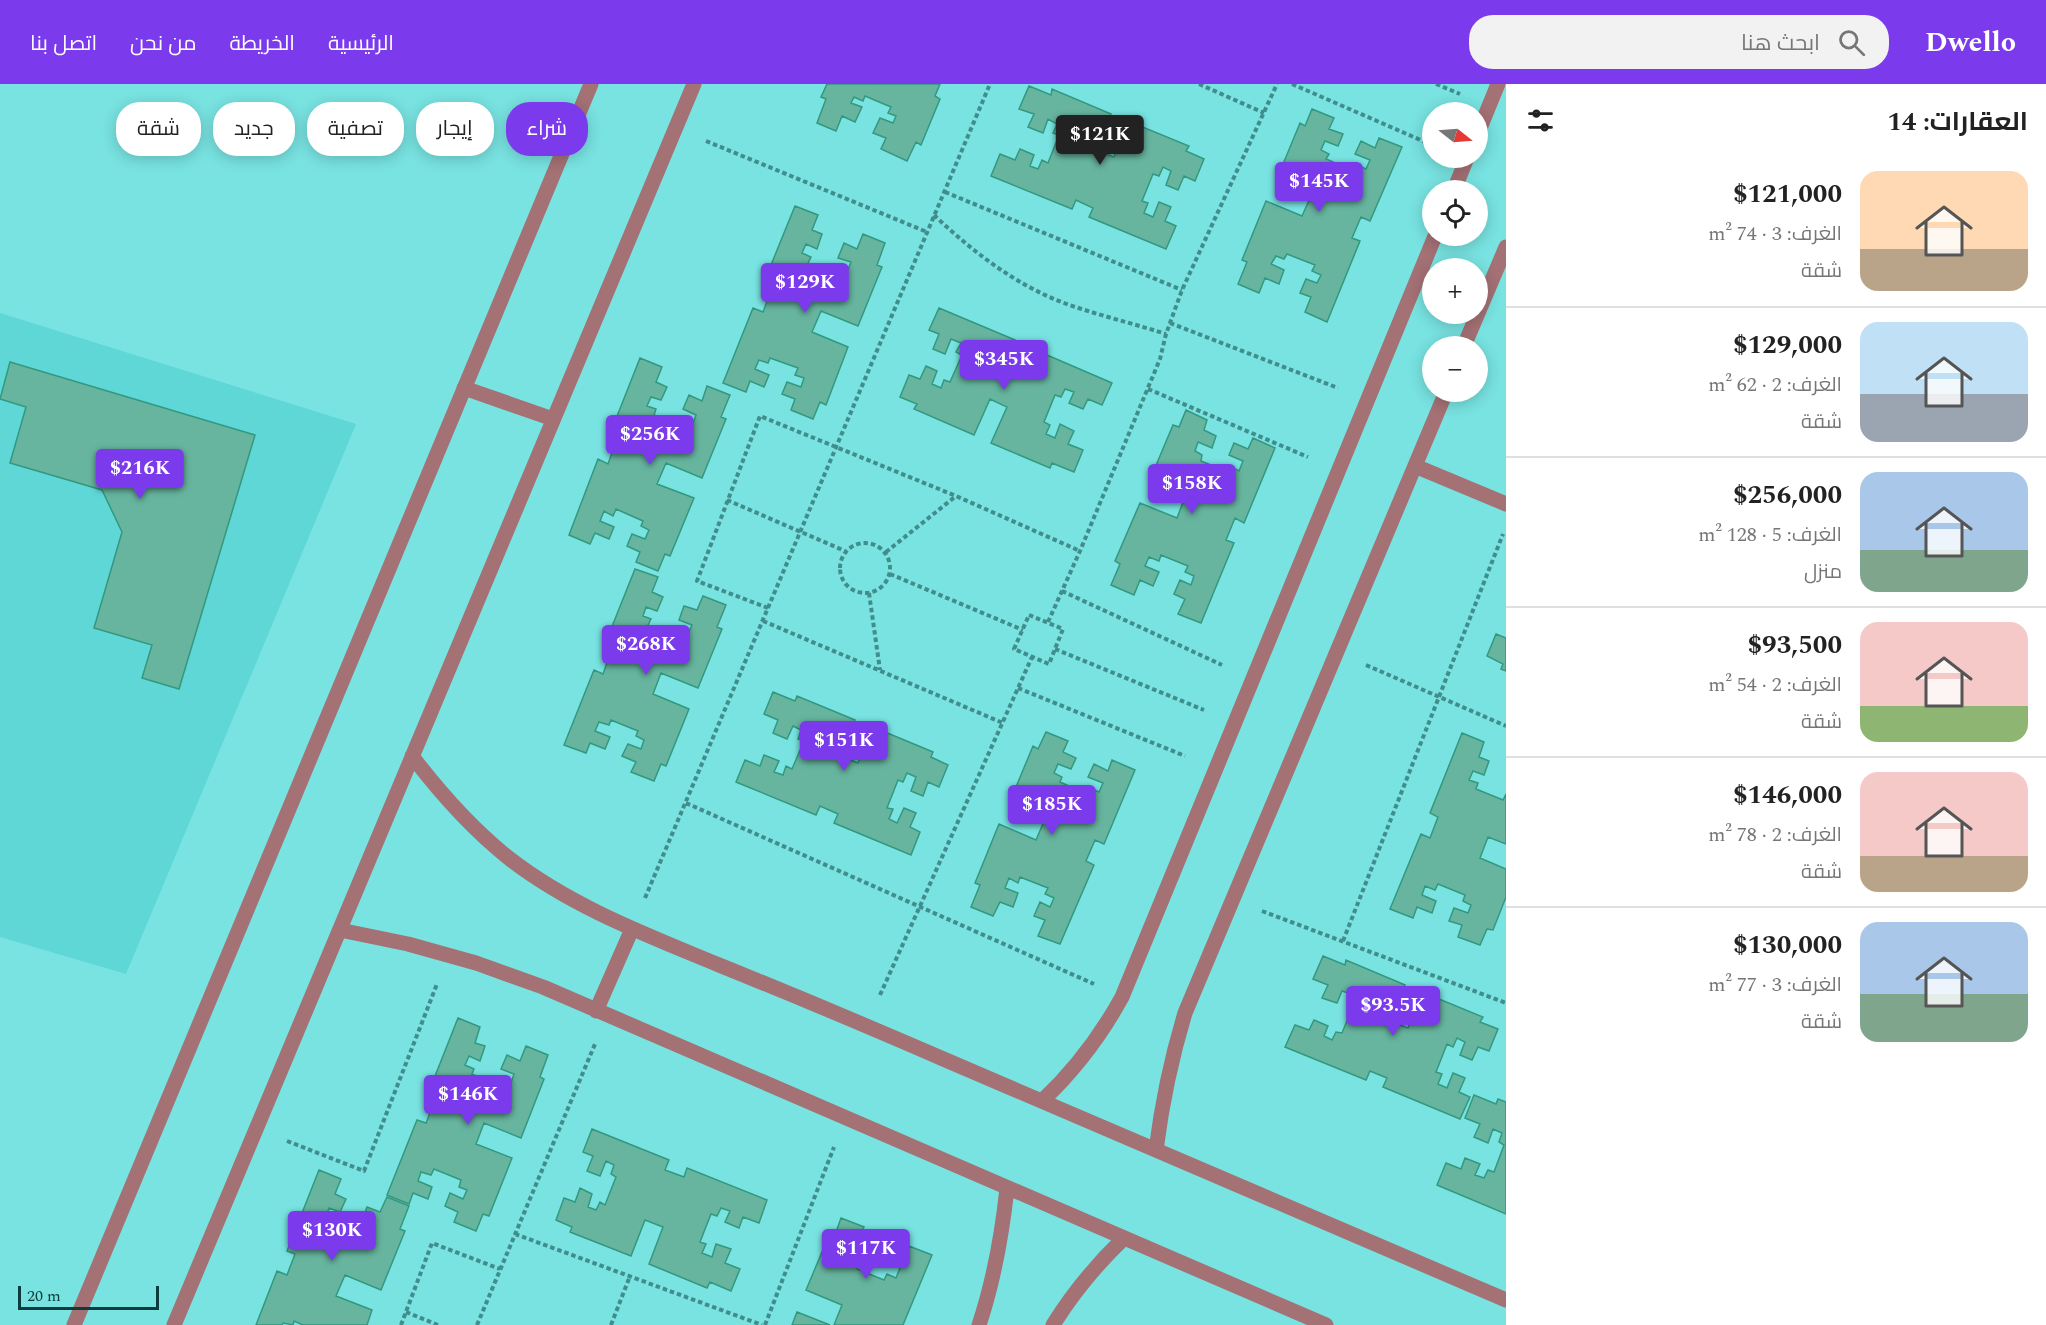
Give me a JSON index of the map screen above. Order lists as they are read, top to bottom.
{
  "scale_bar": "20 m",
  "north": "right",
  "page": {
    "header": "Dwello",
    "search": "ابحث هنا",
    "nav": [
      "الرئيسية",
      "الخريطة",
      "من نحن",
      "اتصل بنا"
    ],
    "heading": "العقارات: 14",
    "map_buttons": ["+", "−"],
    "chip": [
      "شراء",
      "إيجار",
      "تصفية",
      "جديد",
      "شقة"
    ],
    "price": [
      "$121K",
      "$145K",
      "$129K",
      "$345K",
      "$256K",
      "$216K",
      "$158K",
      "$268K",
      "$151K",
      "$185K",
      "$93.5K",
      "$146K",
      "$130K",
      "$117K"
    ],
    "list": [
      {
        "name": "$121,000",
        "note": "الغرف: 3 · 74 m² · شقة"
      },
      {
        "name": "$129,000",
        "note": "الغرف: 2 · 62 m² · شقة"
      },
      {
        "name": "$256,000",
        "note": "الغرف: 5 · 128 m² · منزل"
      },
      {
        "name": "$93,500",
        "note": "الغرف: 2 · 54 m² · شقة"
      },
      {
        "name": "$146,000",
        "note": "الغرف: 2 · 78 m² · شقة"
      },
      {
        "name": "$130,000",
        "note": "الغرف: 3 · 77 m² · شقة"
      }
    ],
    "scale": "20 m"
  }
}
